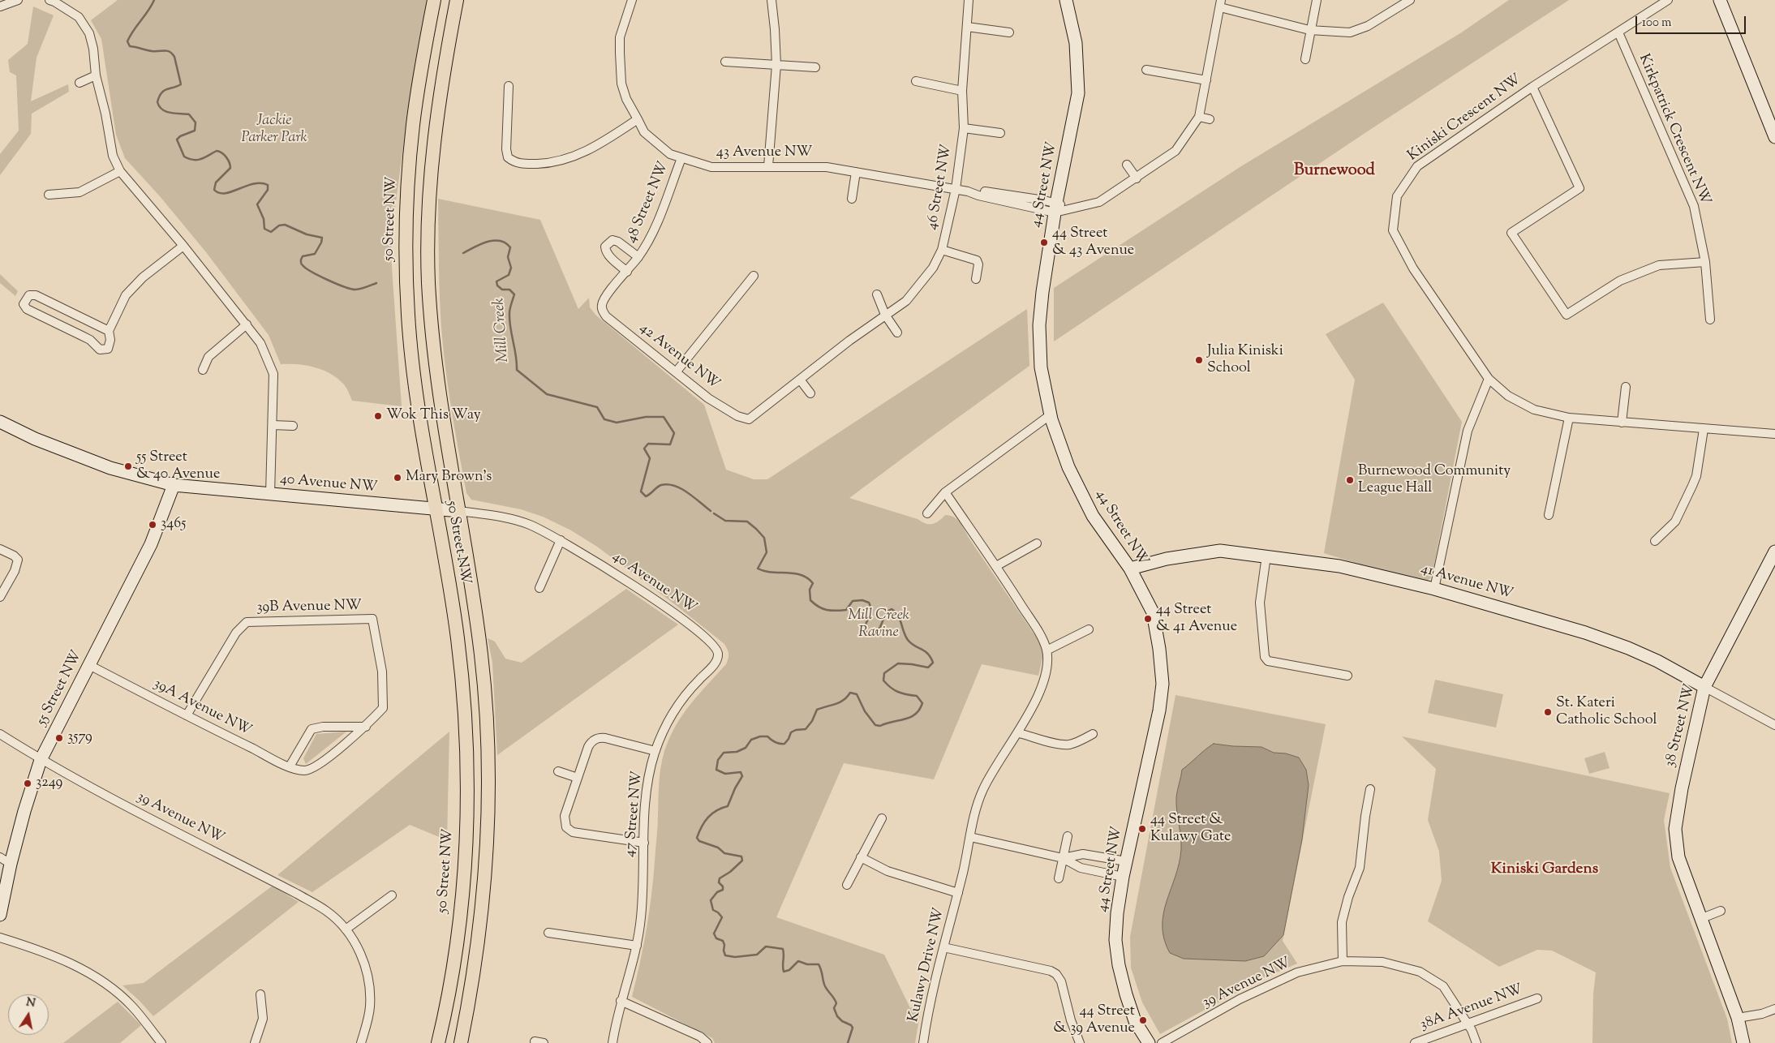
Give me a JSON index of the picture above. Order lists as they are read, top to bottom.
{
  "streets": {
    "main road": ["50 Street NW"],
    "street": [
      "Kiniski Crescent NW",
      "Kirkpatrick Crescent NW",
      "43 Avenue NW",
      "44 Street NW",
      "46 Street NW",
      "48 Street NW",
      "42 Avenue NW",
      "40 Avenue NW",
      "41 Avenue NW",
      "39B Avenue NW",
      "55 Street NW",
      "39A Avenue NW",
      "38 Street NW",
      "47 Street NW",
      "39 Avenue NW",
      "Kulawy Drive NW",
      "38A Avenue NW"
    ]
  },
  "crossings": [
    ["Kiniski Crescent NW", "Kirkpatrick Crescent NW"],
    ["43 Avenue NW", "44 Street NW"],
    ["43 Avenue NW", "46 Street NW"],
    ["43 Avenue NW", "48 Street NW"],
    ["44 Street NW", "41 Avenue NW"],
    ["46 Street NW", "42 Avenue NW"],
    ["48 Street NW", "42 Avenue NW"],
    ["50 Street NW", "40 Avenue NW"],
    ["40 Avenue NW", "55 Street NW"],
    ["40 Avenue NW", "47 Street NW"],
    ["41 Avenue NW", "38 Street NW"],
    ["39B Avenue NW", "39A Avenue NW"],
    ["55 Street NW", "39A Avenue NW"],
    ["55 Street NW", "39 Avenue NW"],
    ["39 Avenue NW", "38A Avenue NW"]
  ],
  "districts": ["Burnewood", "Kiniski Gardens"],
  "water": ["Mill Creek"],
  "parks": ["Jackie Parker Park", "Mill Creek Ravine"],
  "places": [
    "44 Street & 43 Avenue",
    "Julia Kiniski School",
    "Wok This Way",
    "55 Street & 40 Avenue",
    "Mary Brown's",
    "Burnewood Community League Hall",
    "3465",
    "44 Street & 41 Avenue",
    "St. Kateri Catholic School",
    "3579",
    "3249",
    "44 Street & Kulawy Gate",
    "44 Street & 39 Avenue"
  ],
  "scale_bar": "100 m",
  "north": "top"
}
